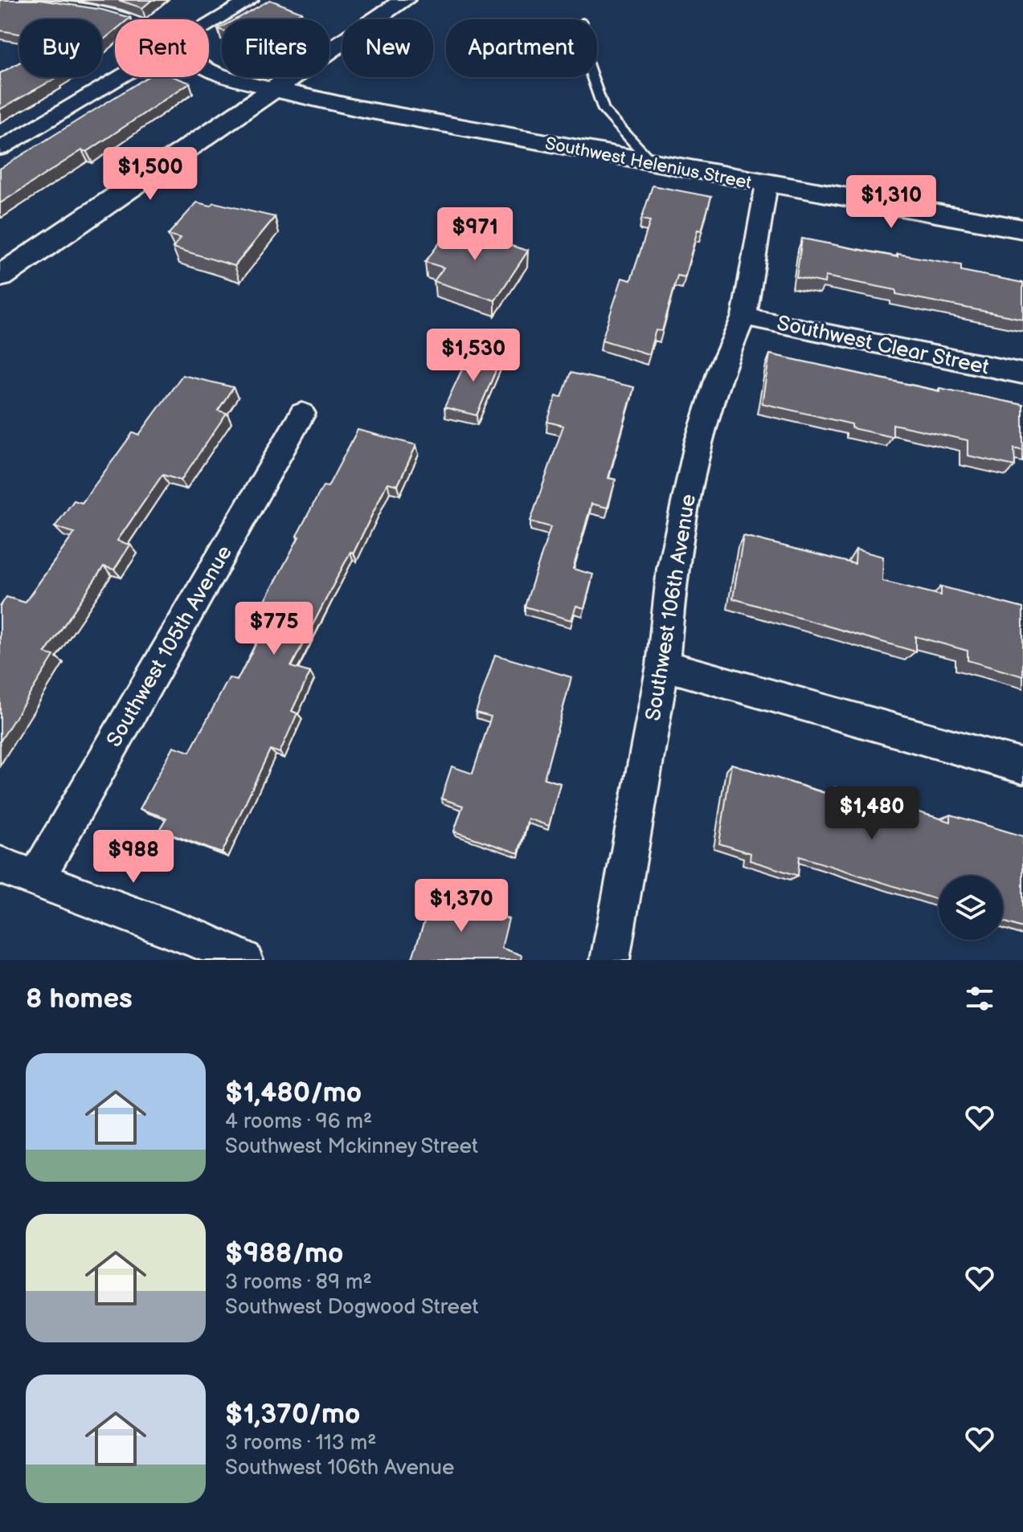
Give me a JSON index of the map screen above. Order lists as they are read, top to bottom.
{
  "streets": {
    "street": [
      "Southwest Helenius Street",
      "Southwest Clear Street",
      "Southwest 106th Avenue",
      "Southwest 105th Avenue"
    ]
  },
  "crossings": [
    ["Southwest Helenius Street", "Southwest 106th Avenue"],
    ["Southwest Clear Street", "Southwest 106th Avenue"]
  ],
  "page": {
    "chip": [
      "Buy",
      "Rent",
      "Filters",
      "New",
      "Apartment"
    ],
    "price": [
      "$1,500",
      "$1,310",
      "$971",
      "$1,530",
      "$775",
      "$1,480",
      "$988",
      "$1,370"
    ],
    "heading": "8 homes",
    "list": [
      {
        "name": "$1,480/mo",
        "note": "4 rooms · 96 m² · Southwest Mckinney Street"
      },
      {
        "name": "$988/mo",
        "note": "3 rooms · 89 m² · Southwest Dogwood Street"
      },
      {
        "name": "$1,370/mo",
        "note": "3 rooms · 113 m² · Southwest 106th Avenue"
      }
    ]
  }
}
